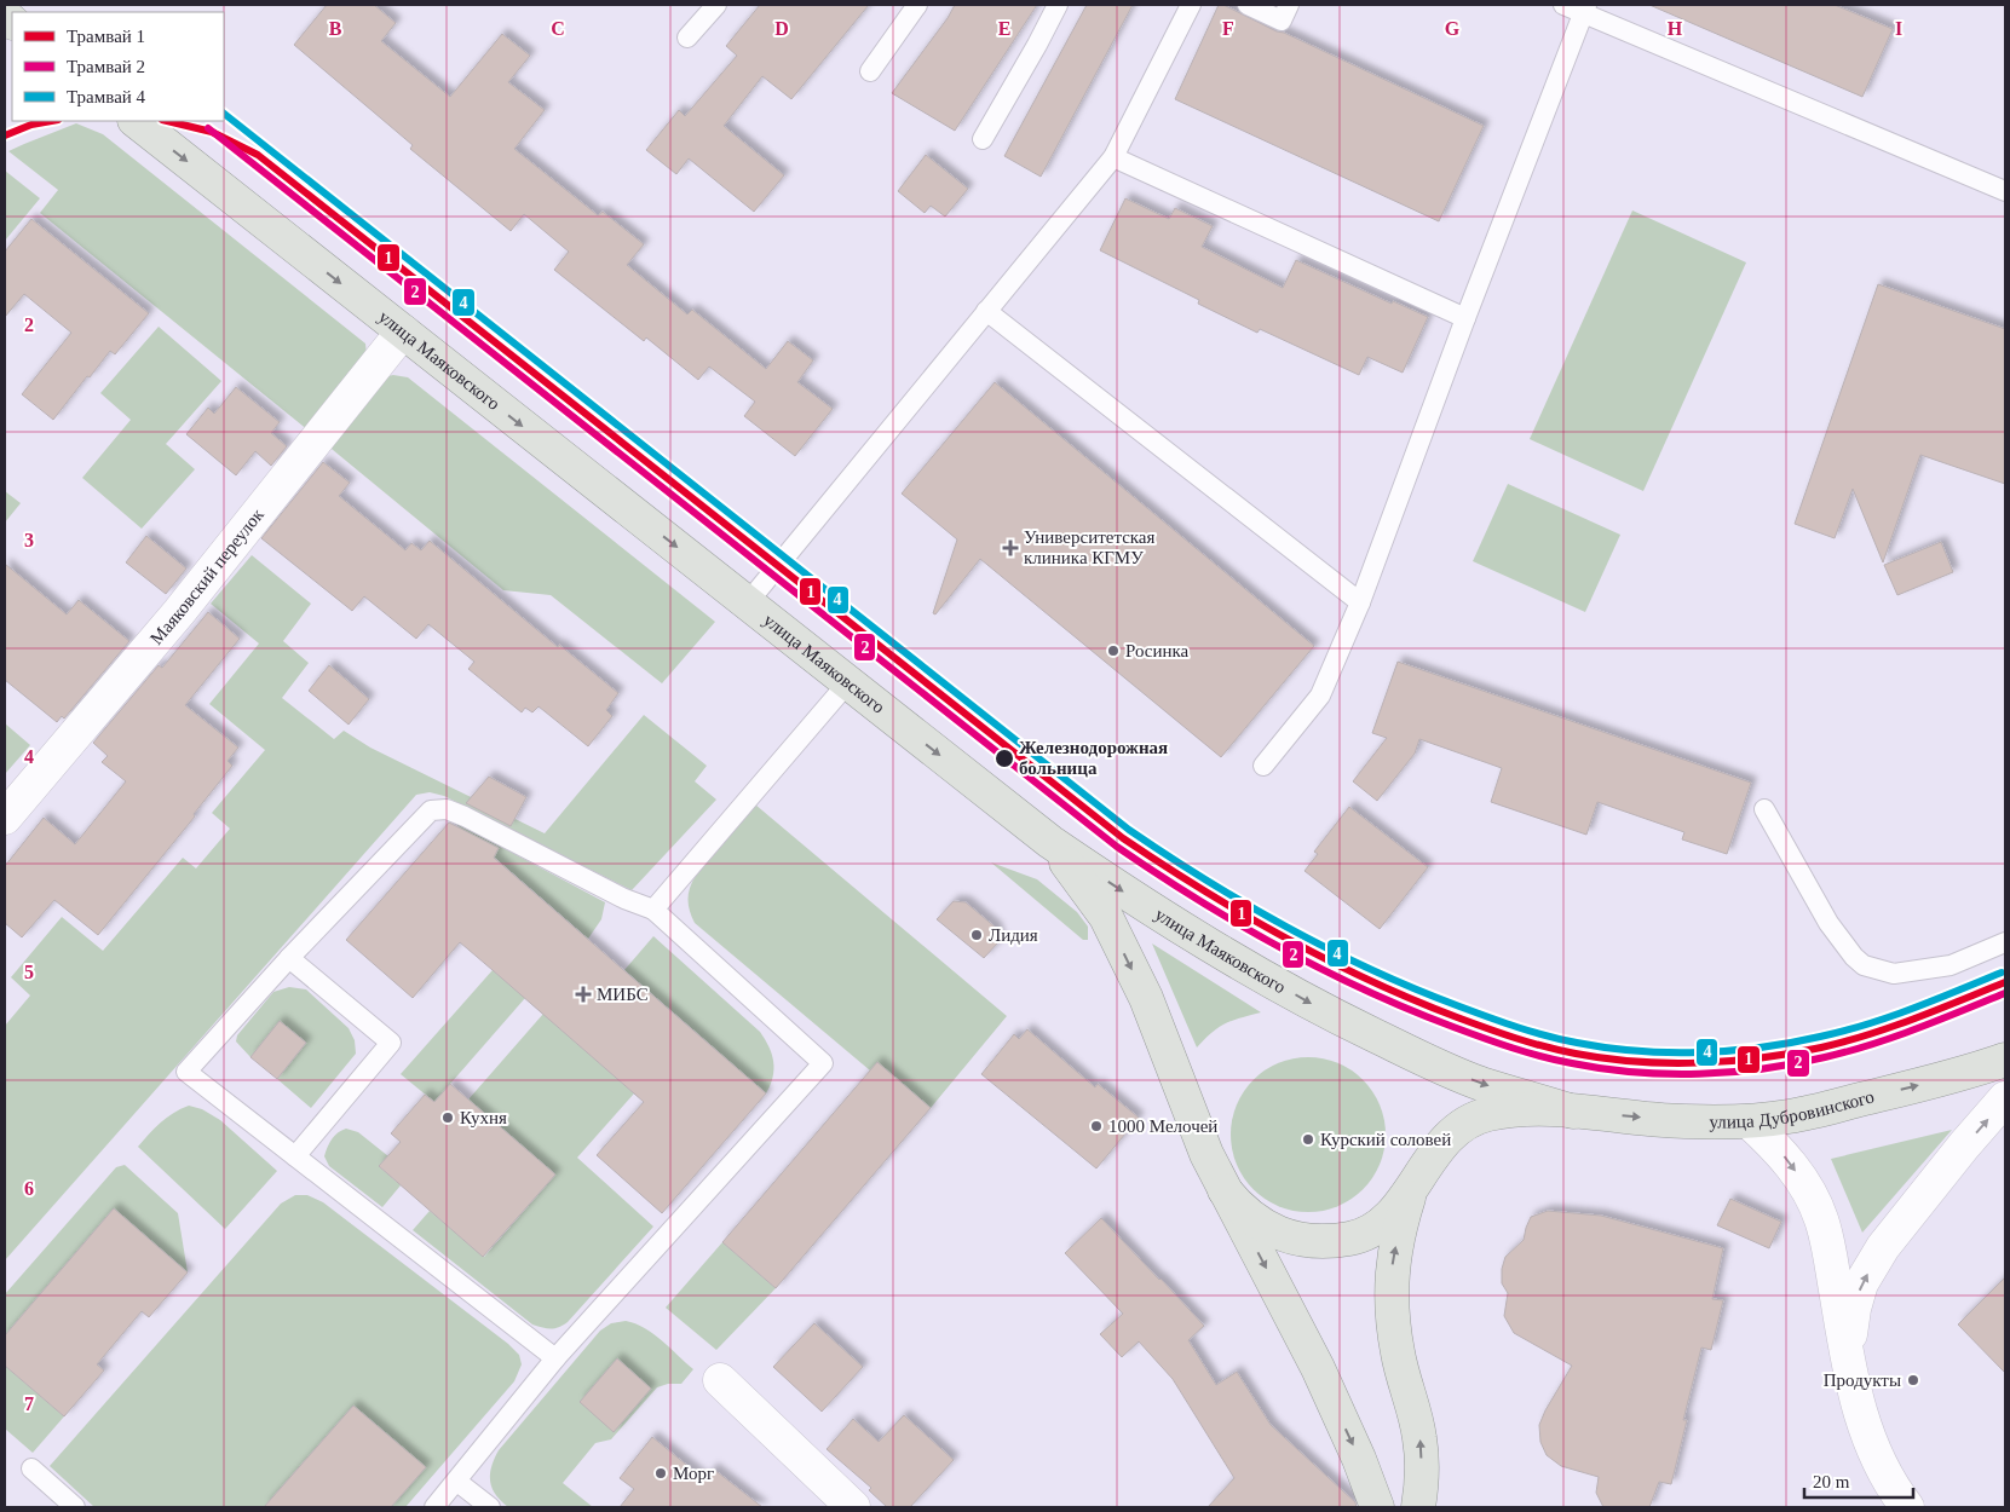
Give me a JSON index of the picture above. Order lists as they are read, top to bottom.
{
  "streets": {
    "main road": ["улица Маяковского", "улица Дубровинского"],
    "street": ["Маяковский переулок"]
  },
  "crossings": [
    ["улица Маяковского", "Маяковский переулок"],
    ["улица Маяковского", "улица Дубровинского"]
  ],
  "one_way": ["улица Маяковского", "улица Дубровинского"],
  "places": {
    "health": ["Университетская клиника КГМУ", "МИБС"],
    "other": [
      "Росинка",
      "Железнодорожная больница",
      "Лидия",
      "Кухня",
      "1000 Мелочей",
      "Курский соловей",
      "Продукты",
      "Морг"
    ]
  },
  "lines": ["tram line 4", "tram line 1", "tram line 2"],
  "legend": ["Трамвай 1", "Трамвай 2", "Трамвай 4"],
  "scale_bar": "20 m",
  "grid": {
    "columns": [
      "B",
      "C",
      "D",
      "E",
      "F",
      "G",
      "H",
      "I"
    ],
    "rows": [
      "2",
      "3",
      "4",
      "5",
      "6",
      "7"
    ]
  }
}
